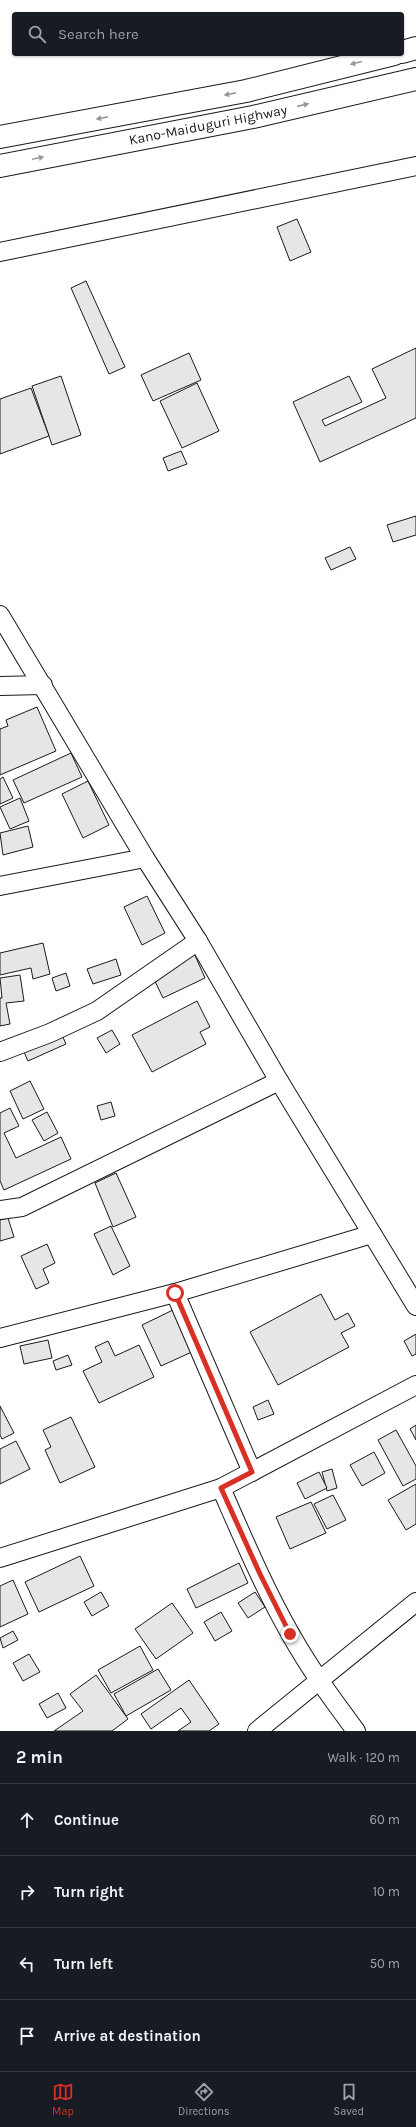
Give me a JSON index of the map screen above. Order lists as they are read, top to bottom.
{
  "streets": {
    "highway": ["Kano-Maiduguri Highway"]
  },
  "page": {
    "search": "Search here",
    "heading": ["2 min", "Walk · 120 m"],
    "list": [
      ["Continue", "60 m"],
      ["Turn right", "10 m"],
      ["Turn left", "50 m"],
      "Arrive at destination"
    ],
    "nav": ["Map", "Directions", "Saved"]
  }
}
